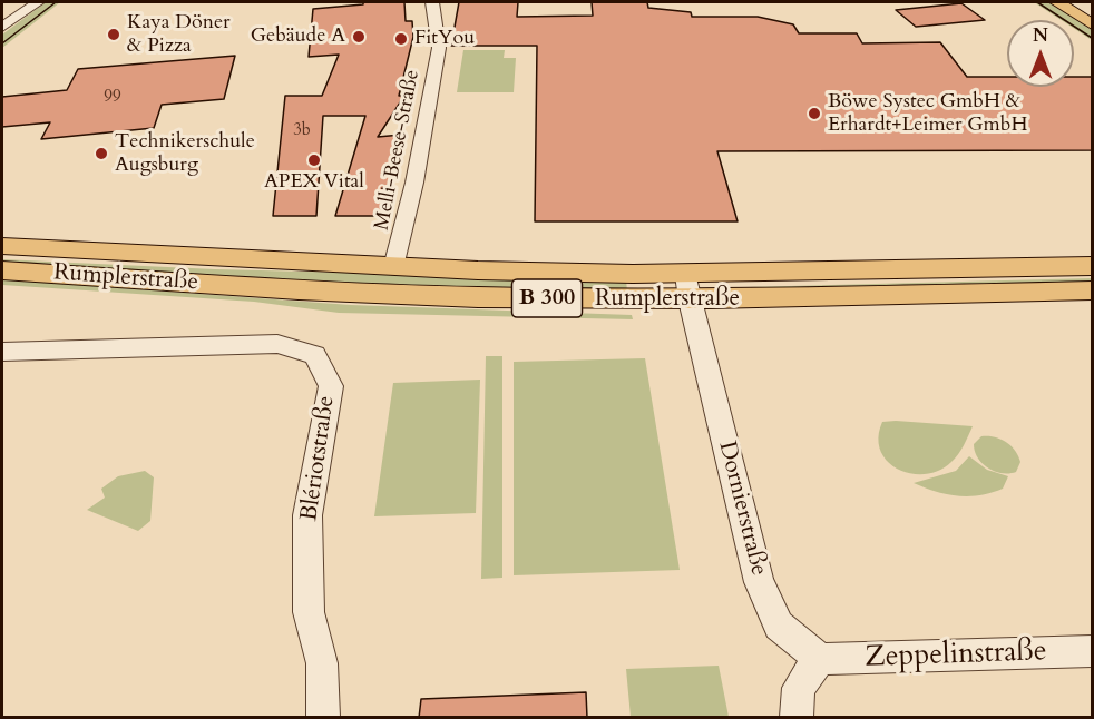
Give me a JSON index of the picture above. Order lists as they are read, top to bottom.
{
  "streets": {
    "main road": ["Rumplerstraße", "B 300"],
    "street": [
      "Melli-Beese-Straße",
      "Blériotstraße",
      "Dornierstraße",
      "Zeppelinstraße"
    ]
  },
  "crossings": [
    ["Melli-Beese-Straße", "Rumplerstraße"],
    ["Rumplerstraße", "Dornierstraße"],
    ["Dornierstraße", "Zeppelinstraße"]
  ],
  "places": [
    "Kaya Döner & Pizza",
    "Gebäude A",
    "FitYou",
    "Böwe Systec GmbH & Erhardt+Leimer GmbH",
    "Technikerschule Augsburg",
    "APEX Vital"
  ],
  "house_numbers": ["99", "3b"],
  "north": "top"
}
